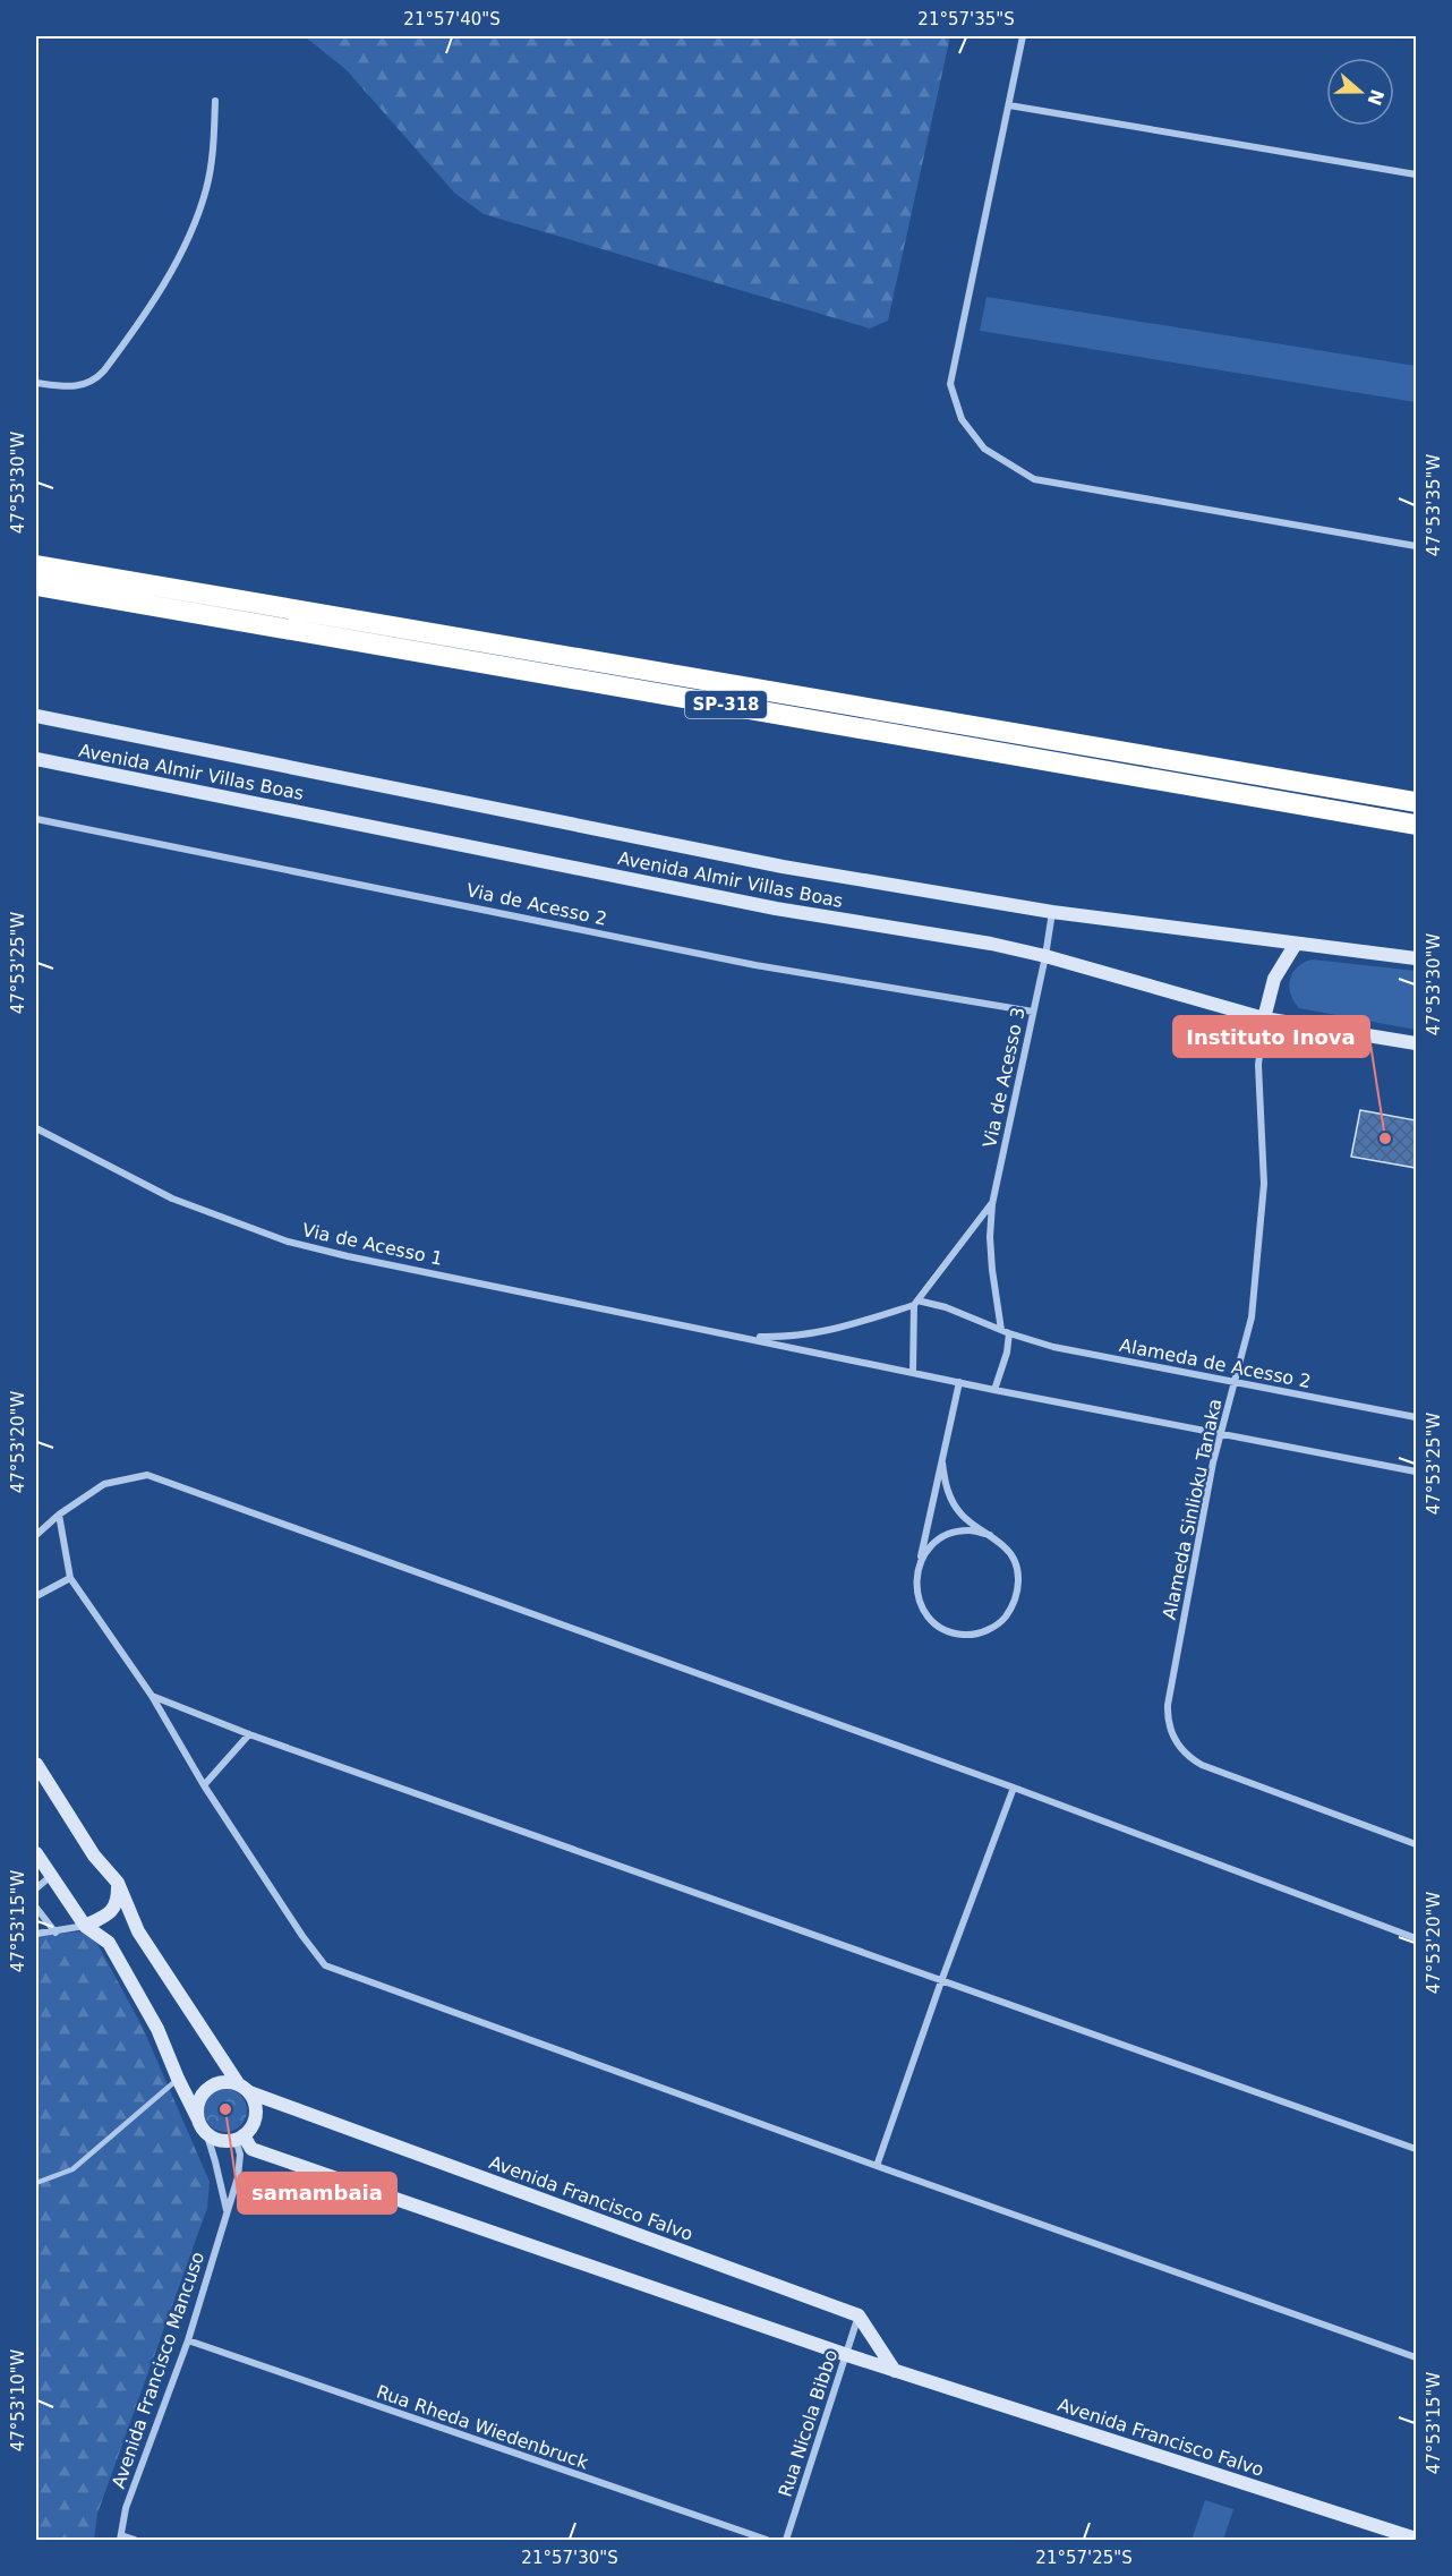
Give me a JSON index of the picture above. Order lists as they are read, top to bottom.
{
  "streets": {
    "highway": ["SP-318"],
    "street": [
      "Avenida Almir Villas Boas",
      "Via de Acesso 2",
      "Via de Acesso 3",
      "Via de Acesso 1",
      "Alameda de Acesso 2",
      "Alameda Sinlioku Tanaka",
      "Avenida Francisco Falvo",
      "Avenida Francisco Mancuso",
      "Rua Nicola Bibbo",
      "Rua Rheda Wiedenbruck"
    ]
  },
  "crossings": [
    ["Avenida Almir Villas Boas", "Via de Acesso 3"],
    ["Avenida Almir Villas Boas", "Alameda Sinlioku Tanaka"],
    ["Via de Acesso 2", "Via de Acesso 3"],
    ["Via de Acesso 3", "Alameda de Acesso 2"],
    ["Alameda de Acesso 2", "Alameda Sinlioku Tanaka"],
    ["Avenida Francisco Falvo", "Avenida Francisco Mancuso"],
    ["Avenida Francisco Falvo", "Rua Nicola Bibbo"],
    ["Avenida Francisco Mancuso", "Rua Rheda Wiedenbruck"]
  ],
  "places": ["Instituto Inova", "samambaia"],
  "north": "right",
  "coordinates": [
    "21°57'40\"S",
    "21°57'35\"S",
    "47°53'30\"W",
    "47°53'35\"W",
    "47°53'25\"W",
    "47°53'20\"W",
    "47°53'15\"W",
    "47°53'10\"W",
    "21°57'30\"S",
    "21°57'25\"S"
  ]
}
